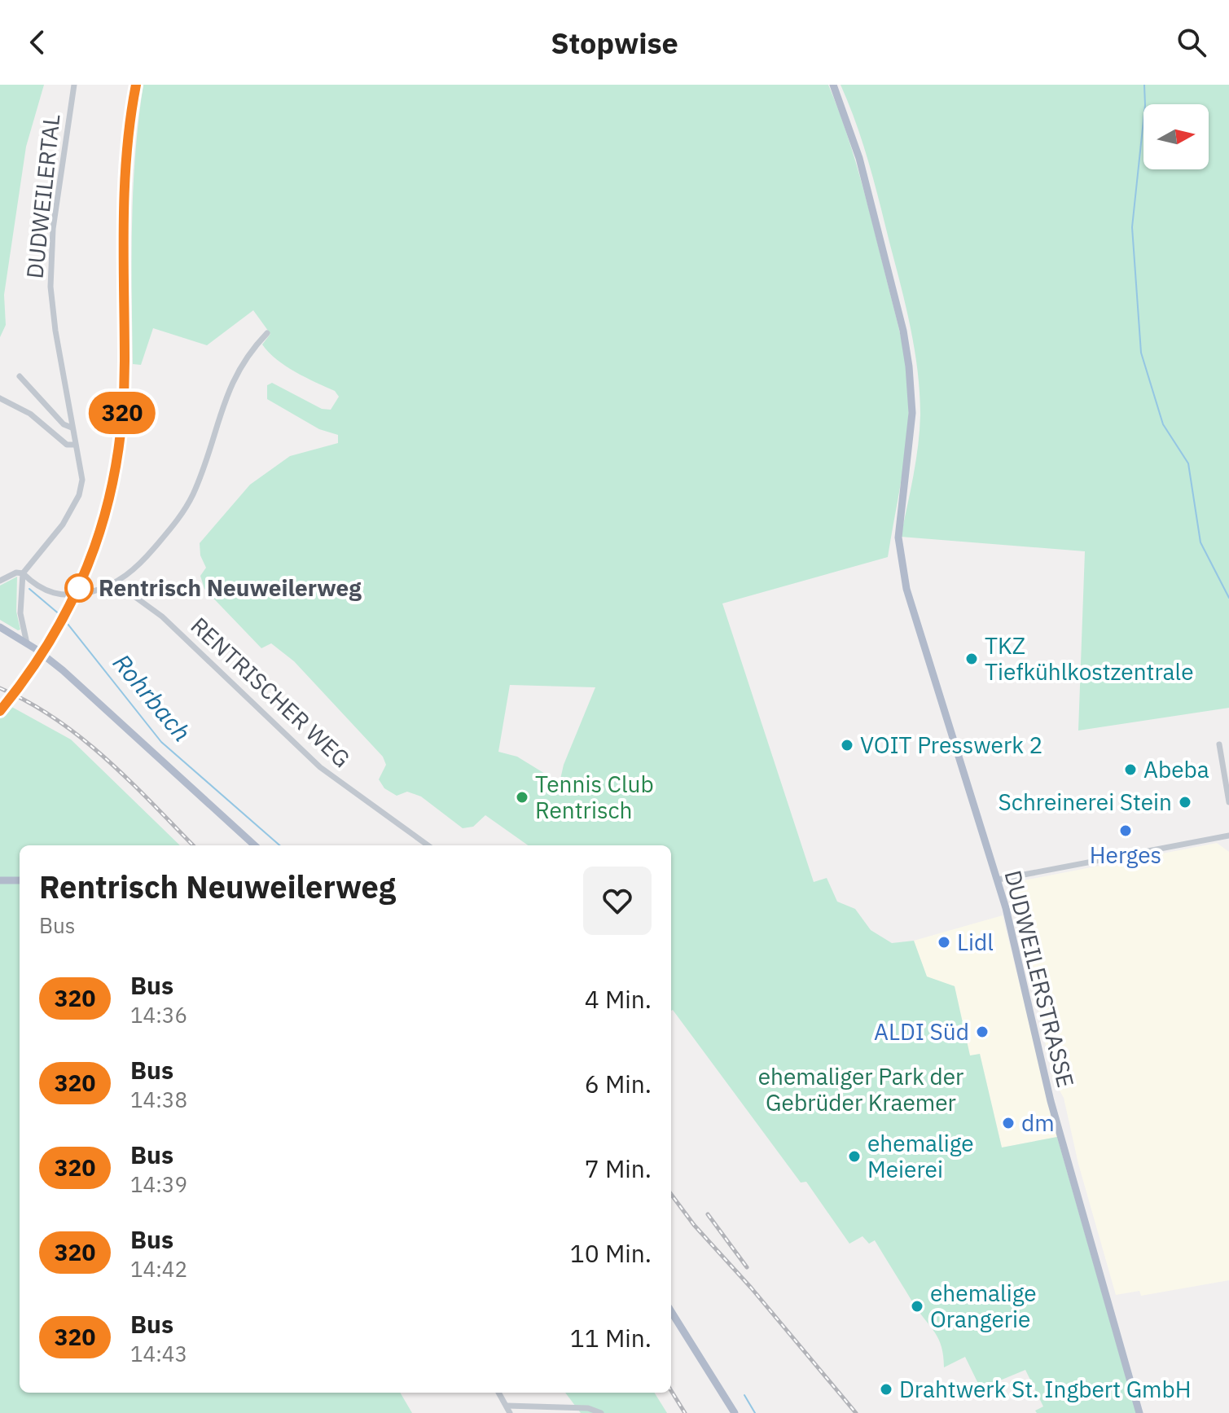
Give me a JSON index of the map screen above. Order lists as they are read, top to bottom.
{
  "streets": {
    "main road": ["DUDWEILERSTRASSE"],
    "street": ["DUDWEILERTAL", "RENTRISCHER WEG"]
  },
  "water": ["Rohrbach"],
  "parks": ["ehemaliger Park der Gebrüder Kraemer"],
  "places": [
    "Rentrisch Neuweilerweg",
    "TKZ Tiefkühlkostzentrale",
    "VOIT Presswerk 2",
    "Abeba",
    "Tennis Club Rentrisch",
    "Schreinerei Stein",
    "Herges",
    "Lidl",
    "ALDI Süd",
    "dm",
    "ehemalige Meierei",
    "ehemalige Orangerie",
    "Drahtwerk St. Ingbert GmbH"
  ],
  "lines": ["bus line 320"],
  "north": "right",
  "page": {
    "header": "Stopwise",
    "on_map": "320",
    "heading": ["Rentrisch Neuweilerweg", "Bus"],
    "list": [
      {
        "mark": "320",
        "name": "Bus",
        "note": "14:36",
        "value": "4 Min."
      },
      {
        "mark": "320",
        "name": "Bus",
        "note": "14:38",
        "value": "6 Min."
      },
      {
        "mark": "320",
        "name": "Bus",
        "note": "14:39",
        "value": "7 Min."
      },
      {
        "mark": "320",
        "name": "Bus",
        "note": "14:42",
        "value": "10 Min."
      },
      {
        "mark": "320",
        "name": "Bus",
        "note": "14:43",
        "value": "11 Min."
      }
    ]
  }
}
